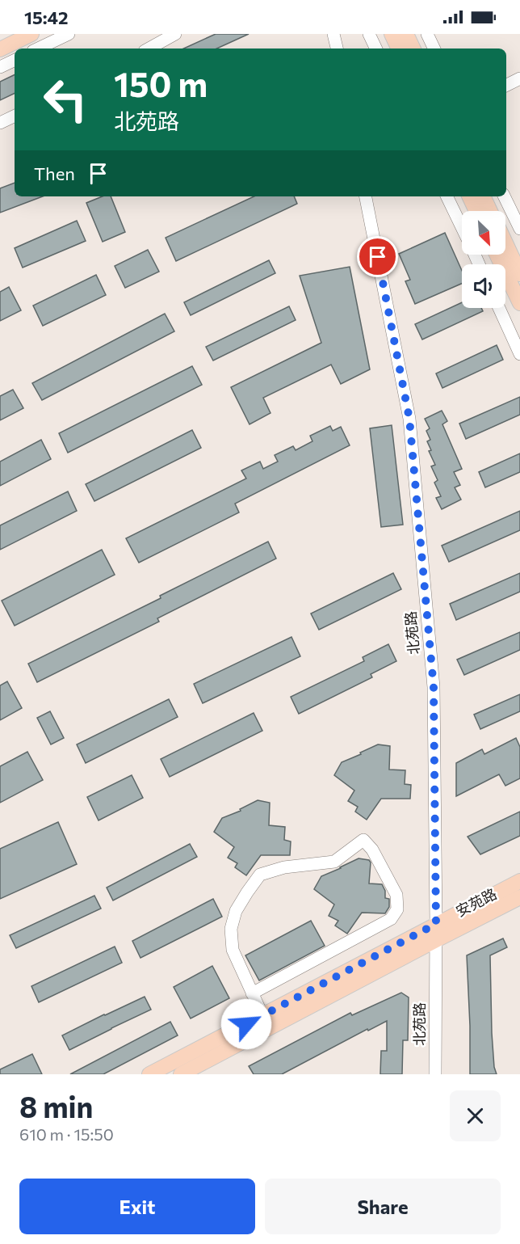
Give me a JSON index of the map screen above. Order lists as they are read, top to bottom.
{
  "streets": {
    "main road": ["安苑路"],
    "street": ["北苑路"]
  },
  "crossings": [
    ["北苑路", "安苑路"]
  ],
  "north": "bottom right",
  "page": {
    "status": "15:42",
    "turn": ["150 m", "北苑路"],
    "then": "Then",
    "heading": ["8 min", "610 m · 15:50"],
    "buttons": ["Exit", "Share"]
  }
}
